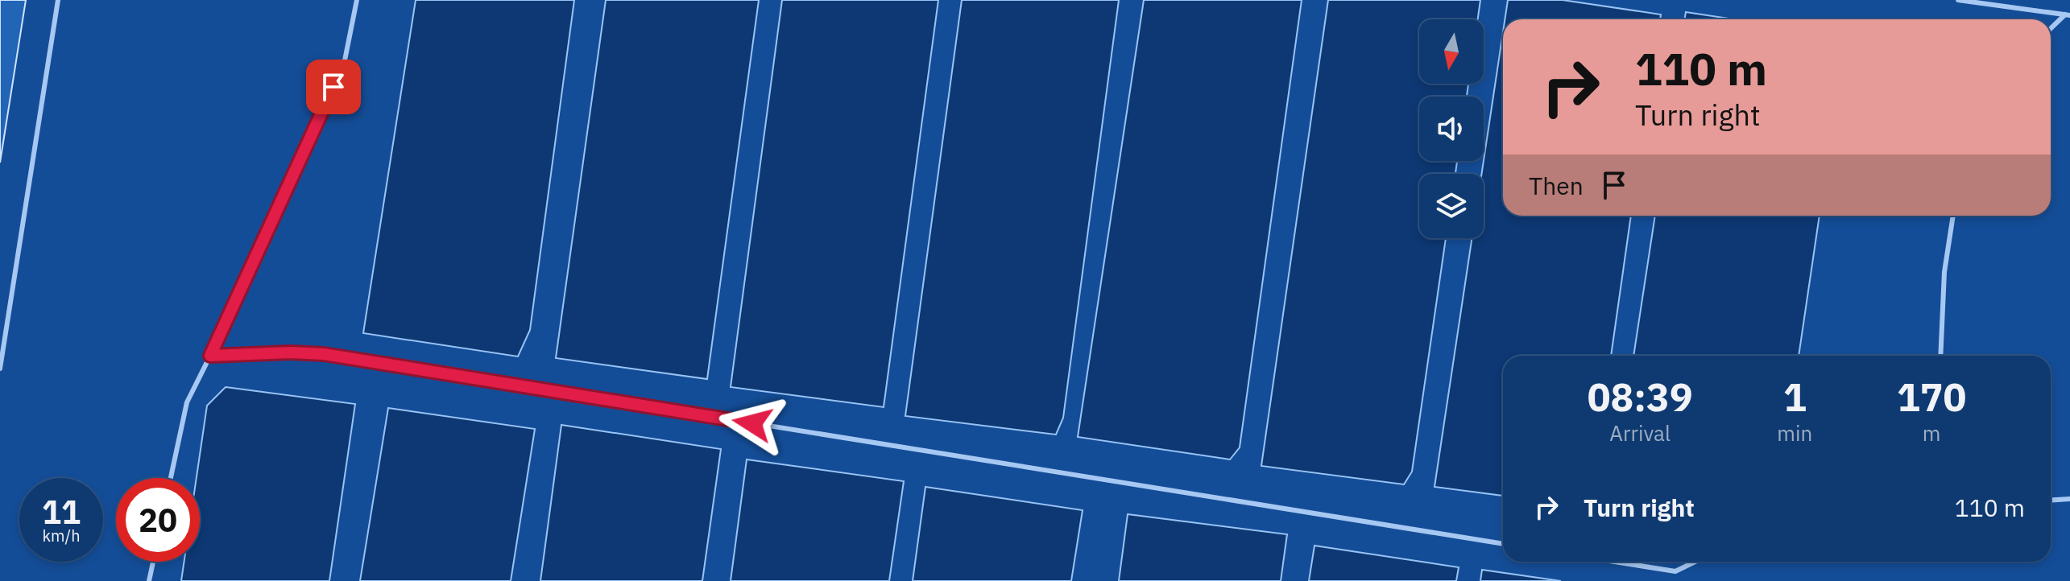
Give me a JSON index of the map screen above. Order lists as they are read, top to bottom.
{
  "north": "bottom",
  "page": {
    "turn": ["110 m", "Turn right"],
    "then": "Then",
    "eta": [
      "08:39",
      "Arrival",
      "1",
      "min",
      "170",
      "m"
    ],
    "list": [
      {
        "name": "Turn right",
        "value": "110 m"
      }
    ],
    "speed": "11 km/h",
    "limit": "20"
  }
}
